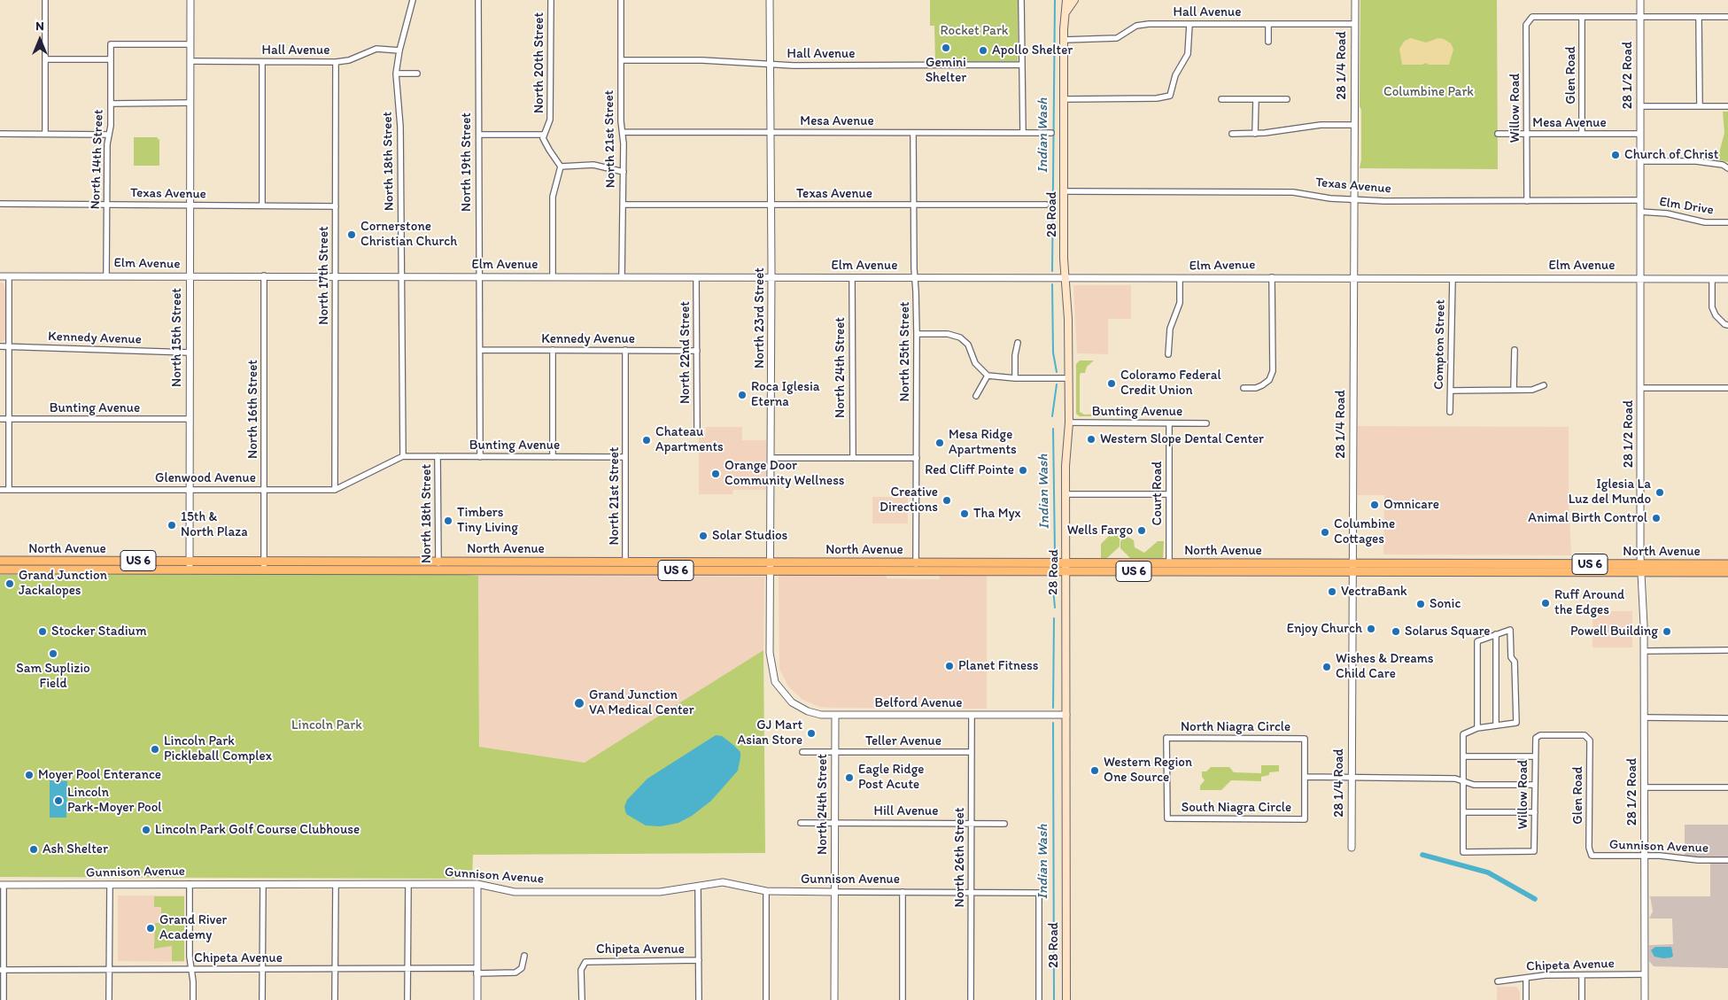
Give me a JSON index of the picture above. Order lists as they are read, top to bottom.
{
  "streets": {
    "main road": ["28 Road", "North Avenue", "US 6"],
    "street": [
      "Hall Avenue",
      "North 20th Street",
      "28 1/4 Road",
      "Glen Road",
      "28 1/2 Road",
      "Willow Road",
      "Mesa Avenue",
      "North 21st Street",
      "North 14th Street",
      "North 18th Street",
      "North 19th Street",
      "Texas Avenue",
      "Elm Drive",
      "Elm Avenue",
      "North 17th Street",
      "North 23rd Street",
      "North 15th Street",
      "Kennedy Avenue",
      "Compton Street",
      "North 25th Street",
      "North 22nd Street",
      "North 24th Street",
      "Bunting Avenue",
      "North 16th Street",
      "Glenwood Avenue",
      "Court Road",
      "Belford Avenue",
      "North Niagra Circle",
      "Teller Avenue",
      "South Niagra Circle",
      "Hill Avenue",
      "Gunnison Avenue",
      "North 26th Street",
      "Chipeta Avenue"
    ]
  },
  "crossings": [
    ["Hall Avenue", "28 1/4 Road"],
    ["Hall Avenue", "North 21st Street"],
    ["Hall Avenue", "North 18th Street"],
    ["Hall Avenue", "28 Road"],
    ["Hall Avenue", "North 17th Street"],
    ["Hall Avenue", "North 23rd Street"],
    ["Hall Avenue", "North 15th Street"],
    ["28 1/4 Road", "Texas Avenue"],
    ["28 1/4 Road", "Elm Avenue"],
    ["28 1/4 Road", "North Avenue"],
    ["Glen Road", "Willow Road"],
    ["Glen Road", "Mesa Avenue"],
    ["Glen Road", "Gunnison Avenue"],
    ["28 1/2 Road", "Mesa Avenue"],
    ["28 1/2 Road", "Texas Avenue"],
    ["28 1/2 Road", "Elm Drive"],
    ["28 1/2 Road", "Elm Avenue"],
    ["28 1/2 Road", "North Avenue"],
    ["28 1/2 Road", "Gunnison Avenue"],
    ["28 1/2 Road", "Chipeta Avenue"],
    ["Willow Road", "Mesa Avenue"],
    ["Willow Road", "Texas Avenue"],
    ["Mesa Avenue", "North 21st Street"],
    ["Mesa Avenue", "North 23rd Street"],
    ["Mesa Avenue", "North 25th Street"],
    ["North 21st Street", "Texas Avenue"],
    ["North 21st Street", "Elm Avenue"],
    ["North 21st Street", "Kennedy Avenue"],
    ["North 21st Street", "Bunting Avenue"],
    ["North 21st Street", "North Avenue"],
    ["North 14th Street", "Texas Avenue"],
    ["North 14th Street", "Elm Avenue"],
    ["North 14th Street", "North 15th Street"],
    ["North 18th Street", "Elm Avenue"],
    ["North 18th Street", "Bunting Avenue"],
    ["North 18th Street", "Glenwood Avenue"],
    ["North 18th Street", "North Avenue"],
    ["North 19th Street", "Elm Avenue"],
    ["North 19th Street", "Kennedy Avenue"],
    ["North 19th Street", "Bunting Avenue"],
    ["Texas Avenue", "28 Road"],
    ["Texas Avenue", "North 17th Street"],
    ["Texas Avenue", "North 23rd Street"],
    ["Texas Avenue", "North 15th Street"],
    ["Texas Avenue", "North 25th Street"],
    ["28 Road", "Elm Avenue"],
    ["28 Road", "Bunting Avenue"],
    ["28 Road", "North Avenue"],
    ["28 Road", "Belford Avenue"],
    ["Elm Avenue", "North 17th Street"],
    ["Elm Avenue", "North 23rd Street"],
    ["Elm Avenue", "North 15th Street"],
    ["Elm Avenue", "Compton Street"],
    ["Elm Avenue", "North 25th Street"],
    ["Elm Avenue", "North 22nd Street"],
    ["Elm Avenue", "North 24th Street"],
    ["Elm Avenue", "North 16th Street"],
    ["North 17th Street", "Glenwood Avenue"],
    ["North 23rd Street", "North Avenue"],
    ["North 23rd Street", "Belford Avenue"],
    ["North 15th Street", "Kennedy Avenue"],
    ["North 15th Street", "Bunting Avenue"],
    ["North 15th Street", "Glenwood Avenue"],
    ["North 15th Street", "North Avenue"],
    ["Kennedy Avenue", "North 22nd Street"],
    ["North 25th Street", "North Avenue"],
    ["North 24th Street", "Belford Avenue"],
    ["North 24th Street", "Teller Avenue"],
    ["North 24th Street", "Hill Avenue"],
    ["North 24th Street", "Gunnison Avenue"],
    ["Bunting Avenue", "Glenwood Avenue"],
    ["Bunting Avenue", "Court Road"],
    ["North 16th Street", "Glenwood Avenue"],
    ["North 16th Street", "North Avenue"],
    ["Court Road", "North Avenue"],
    ["Belford Avenue", "North 26th Street"],
    ["North Niagra Circle", "South Niagra Circle"],
    ["Teller Avenue", "North 26th Street"],
    ["Hill Avenue", "North 26th Street"],
    ["Gunnison Avenue", "North 26th Street"]
  ],
  "water": ["Indian Wash"],
  "parks": ["Rocket Park", "Columbine Park", "Lincoln Park"],
  "places": [
    "Gemini Shelter",
    "Apollo Shelter",
    "Church of Christ",
    "Cornerstone Christian Church",
    "Coloramo Federal Credit Union",
    "Roca Iglesia Eterna",
    "Western Slope Dental Center",
    "Chateau Apartments",
    "Mesa Ridge Apartments",
    "Red Cliff Pointe",
    "Orange Door Community Wellness",
    "Iglesia La Luz del Mundo",
    "Creative Directions",
    "Omnicare",
    "Tha Myx",
    "Animal Birth Control",
    "Timbers Tiny Living",
    "15th & North Plaza",
    "Wells Fargo",
    "Columbine Cottages",
    "Solar Studios",
    "Grand Junction Jackalopes",
    "VectraBank",
    "Ruff Around the Edges",
    "Sonic",
    "Enjoy Church",
    "Stocker Stadium",
    "Solarus Square",
    "Powell Building",
    "Sam Suplizio Field",
    "Planet Fitness",
    "Wishes & Dreams Child Care",
    "Grand Junction VA Medical Center",
    "GJ Mart Asian Store",
    "Lincoln Park Pickleball Complex",
    "Western Region One Source",
    "Moyer Pool Enterance",
    "Eagle Ridge Post Acute",
    "Lincoln Park-Moyer Pool",
    "Lincoln Park Golf Course Clubhouse",
    "Ash Shelter",
    "Grand River Academy"
  ],
  "north": "top"
}
